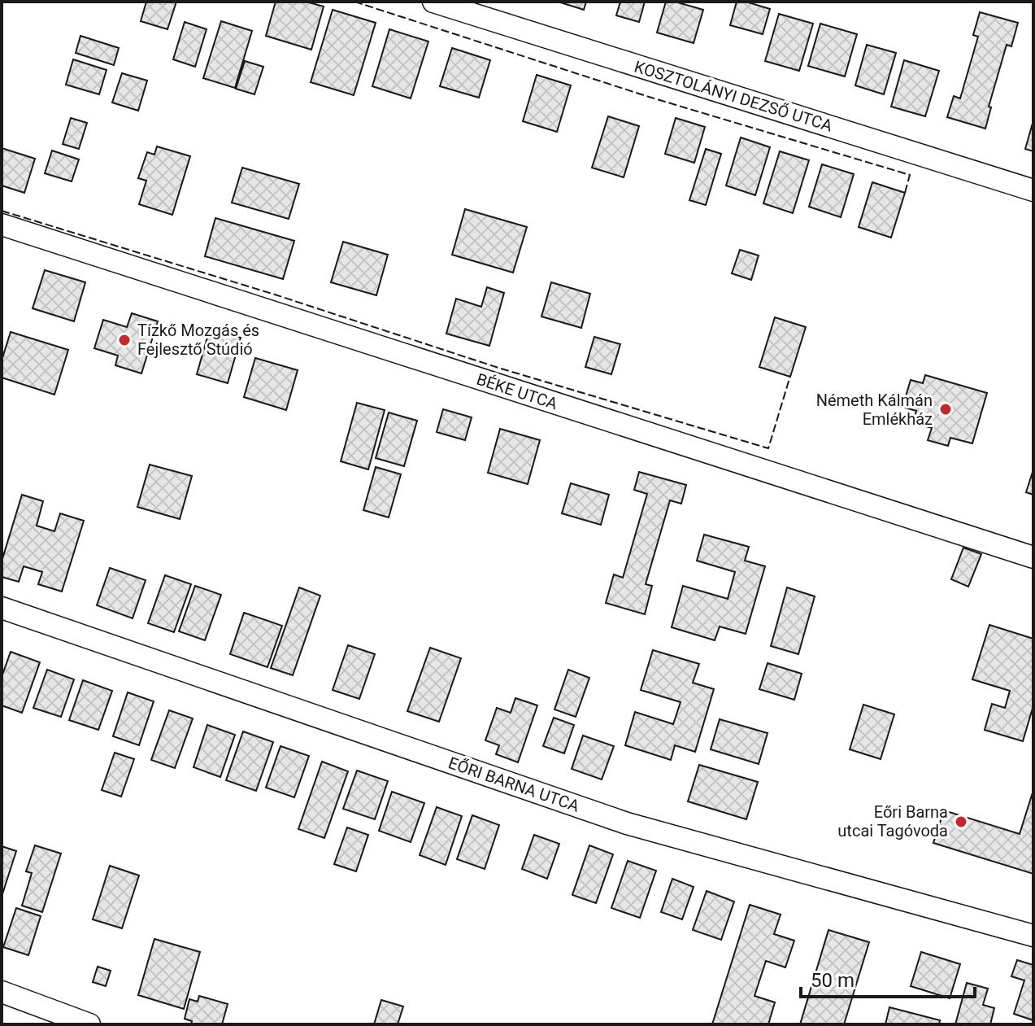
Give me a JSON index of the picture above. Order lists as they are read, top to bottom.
{
  "streets": {
    "street": ["KOSZTOLÁNYI DEZSŐ UTCA", "BÉKE UTCA", "EŐRI BARNA UTCA"]
  },
  "places": ["Tízkő Mozgás és Fejlesztő Stúdió", "Németh Kálmán Emlékház", "Eőri Barna utcai Tagóvoda"],
  "scale_bar": "50 m"
}
